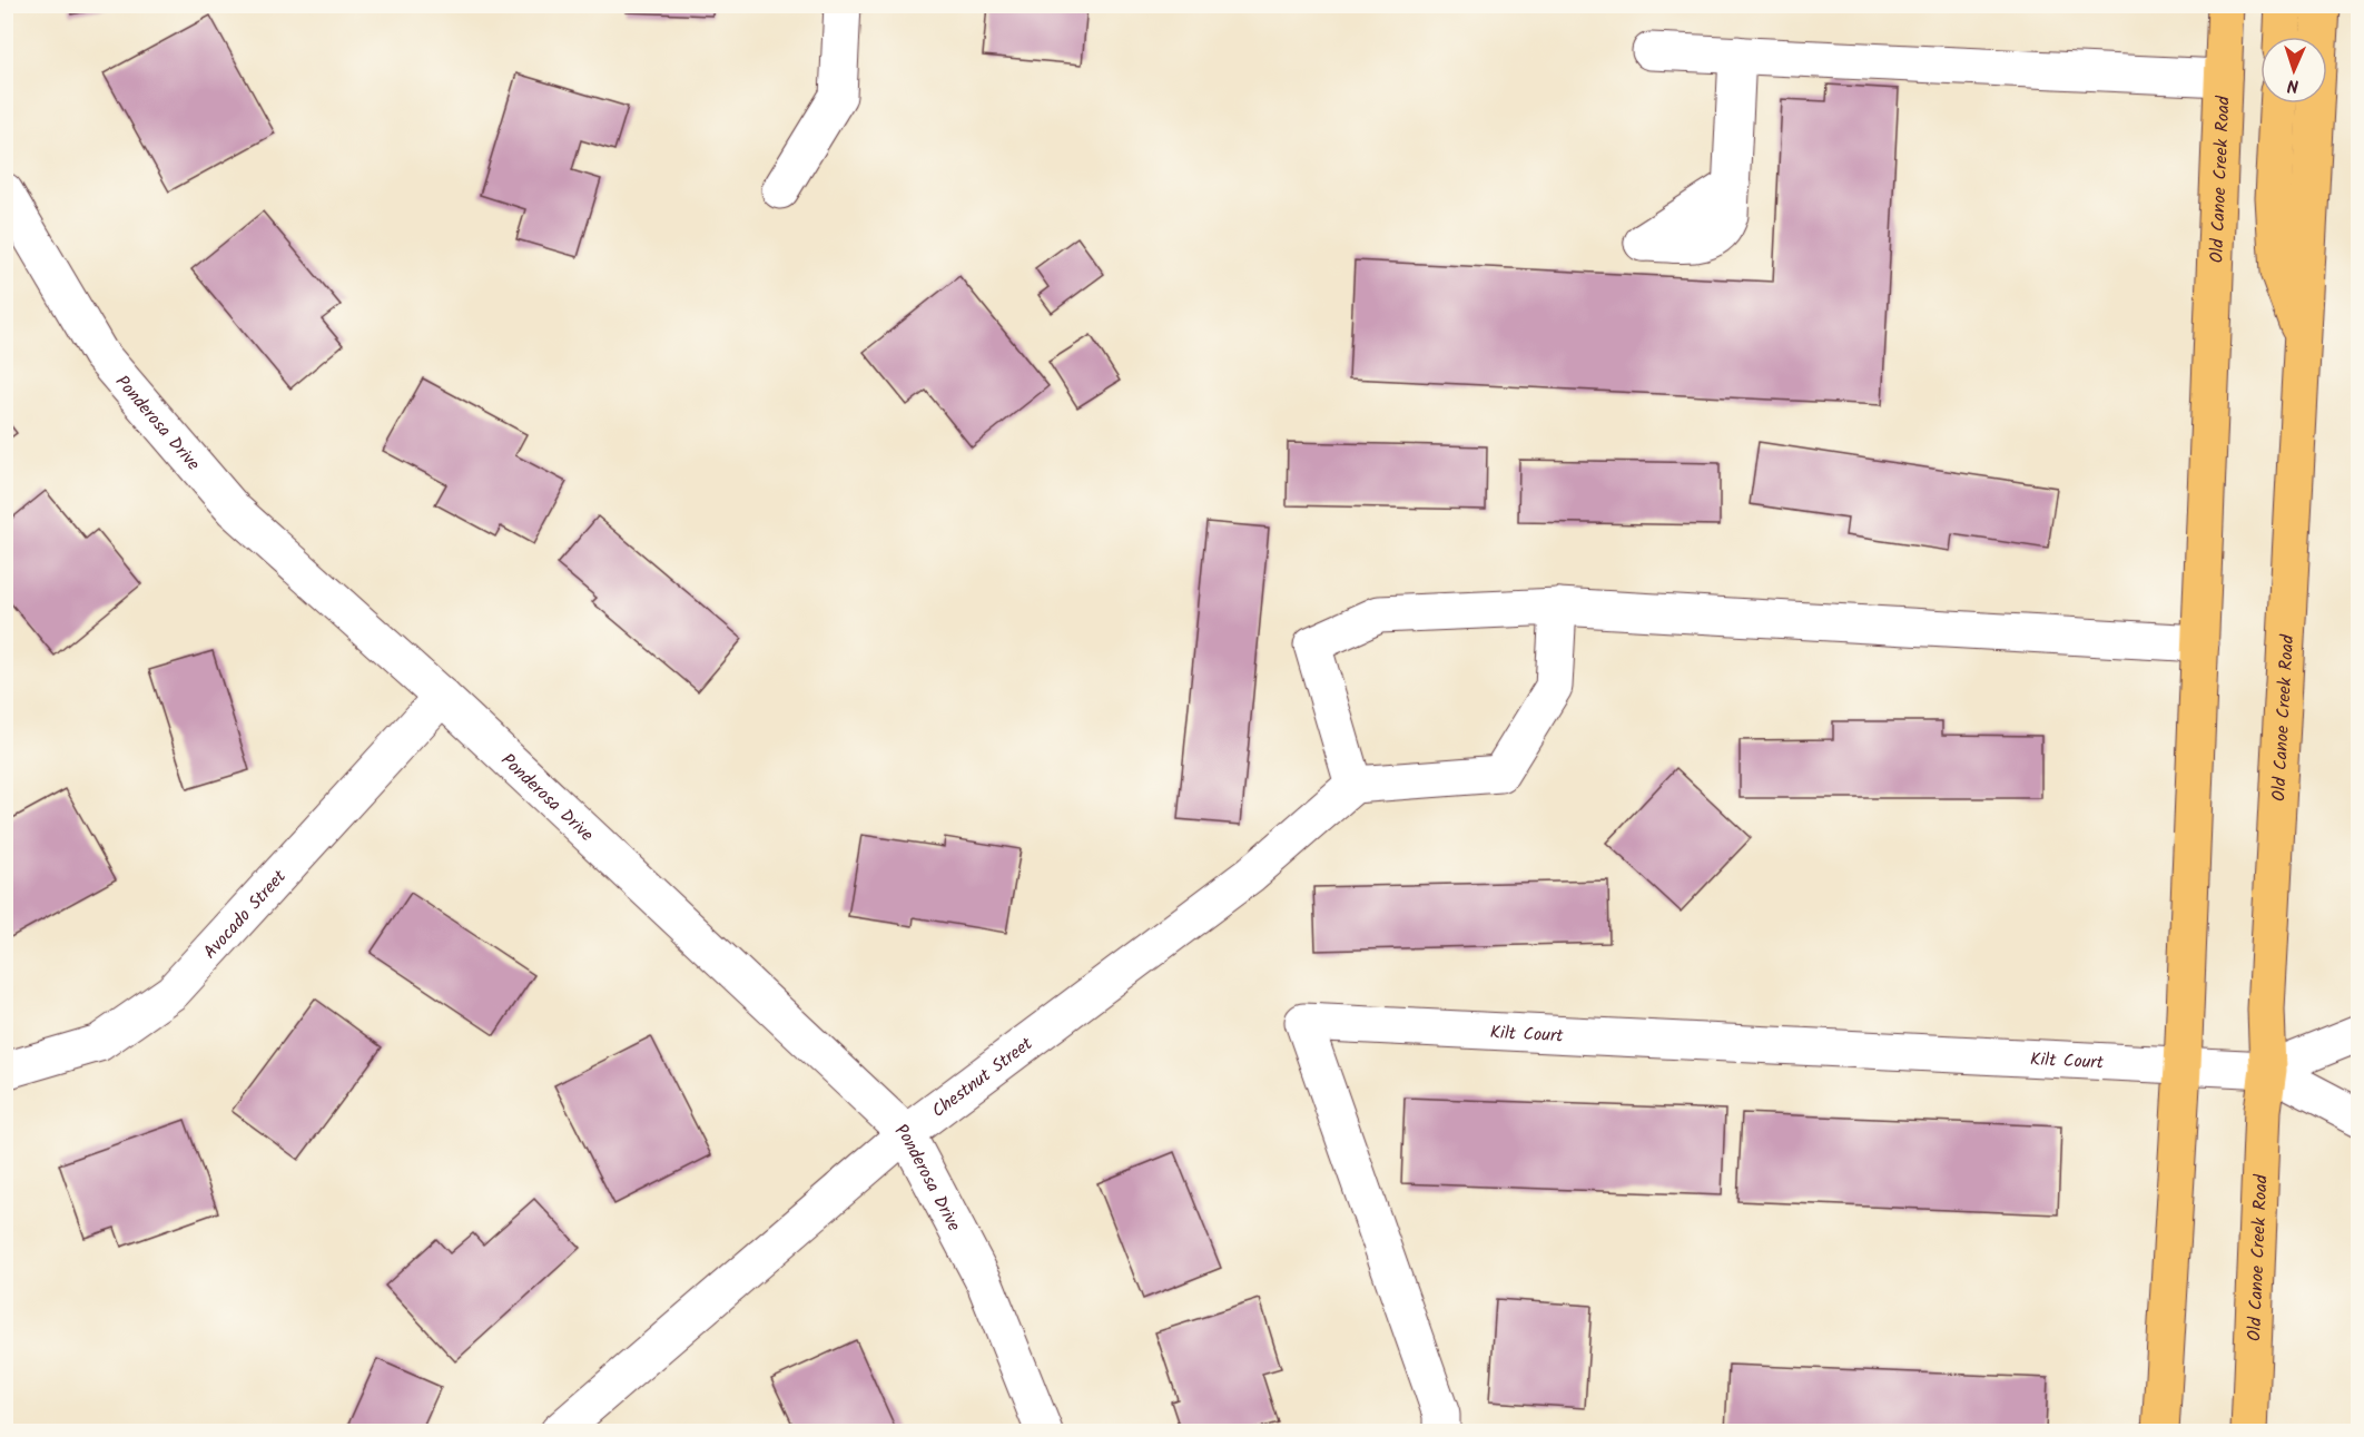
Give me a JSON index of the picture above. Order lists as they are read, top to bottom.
{
  "streets": {
    "main road": ["Old Canoe Creek Road"],
    "street": [
      "Ponderosa Drive",
      "Avocado Street",
      "Kilt Court",
      "Chestnut Street"
    ]
  },
  "crossings": [
    ["Old Canoe Creek Road", "Kilt Court"],
    ["Ponderosa Drive", "Avocado Street"],
    ["Ponderosa Drive", "Chestnut Street"]
  ],
  "north": "bottom"
}
